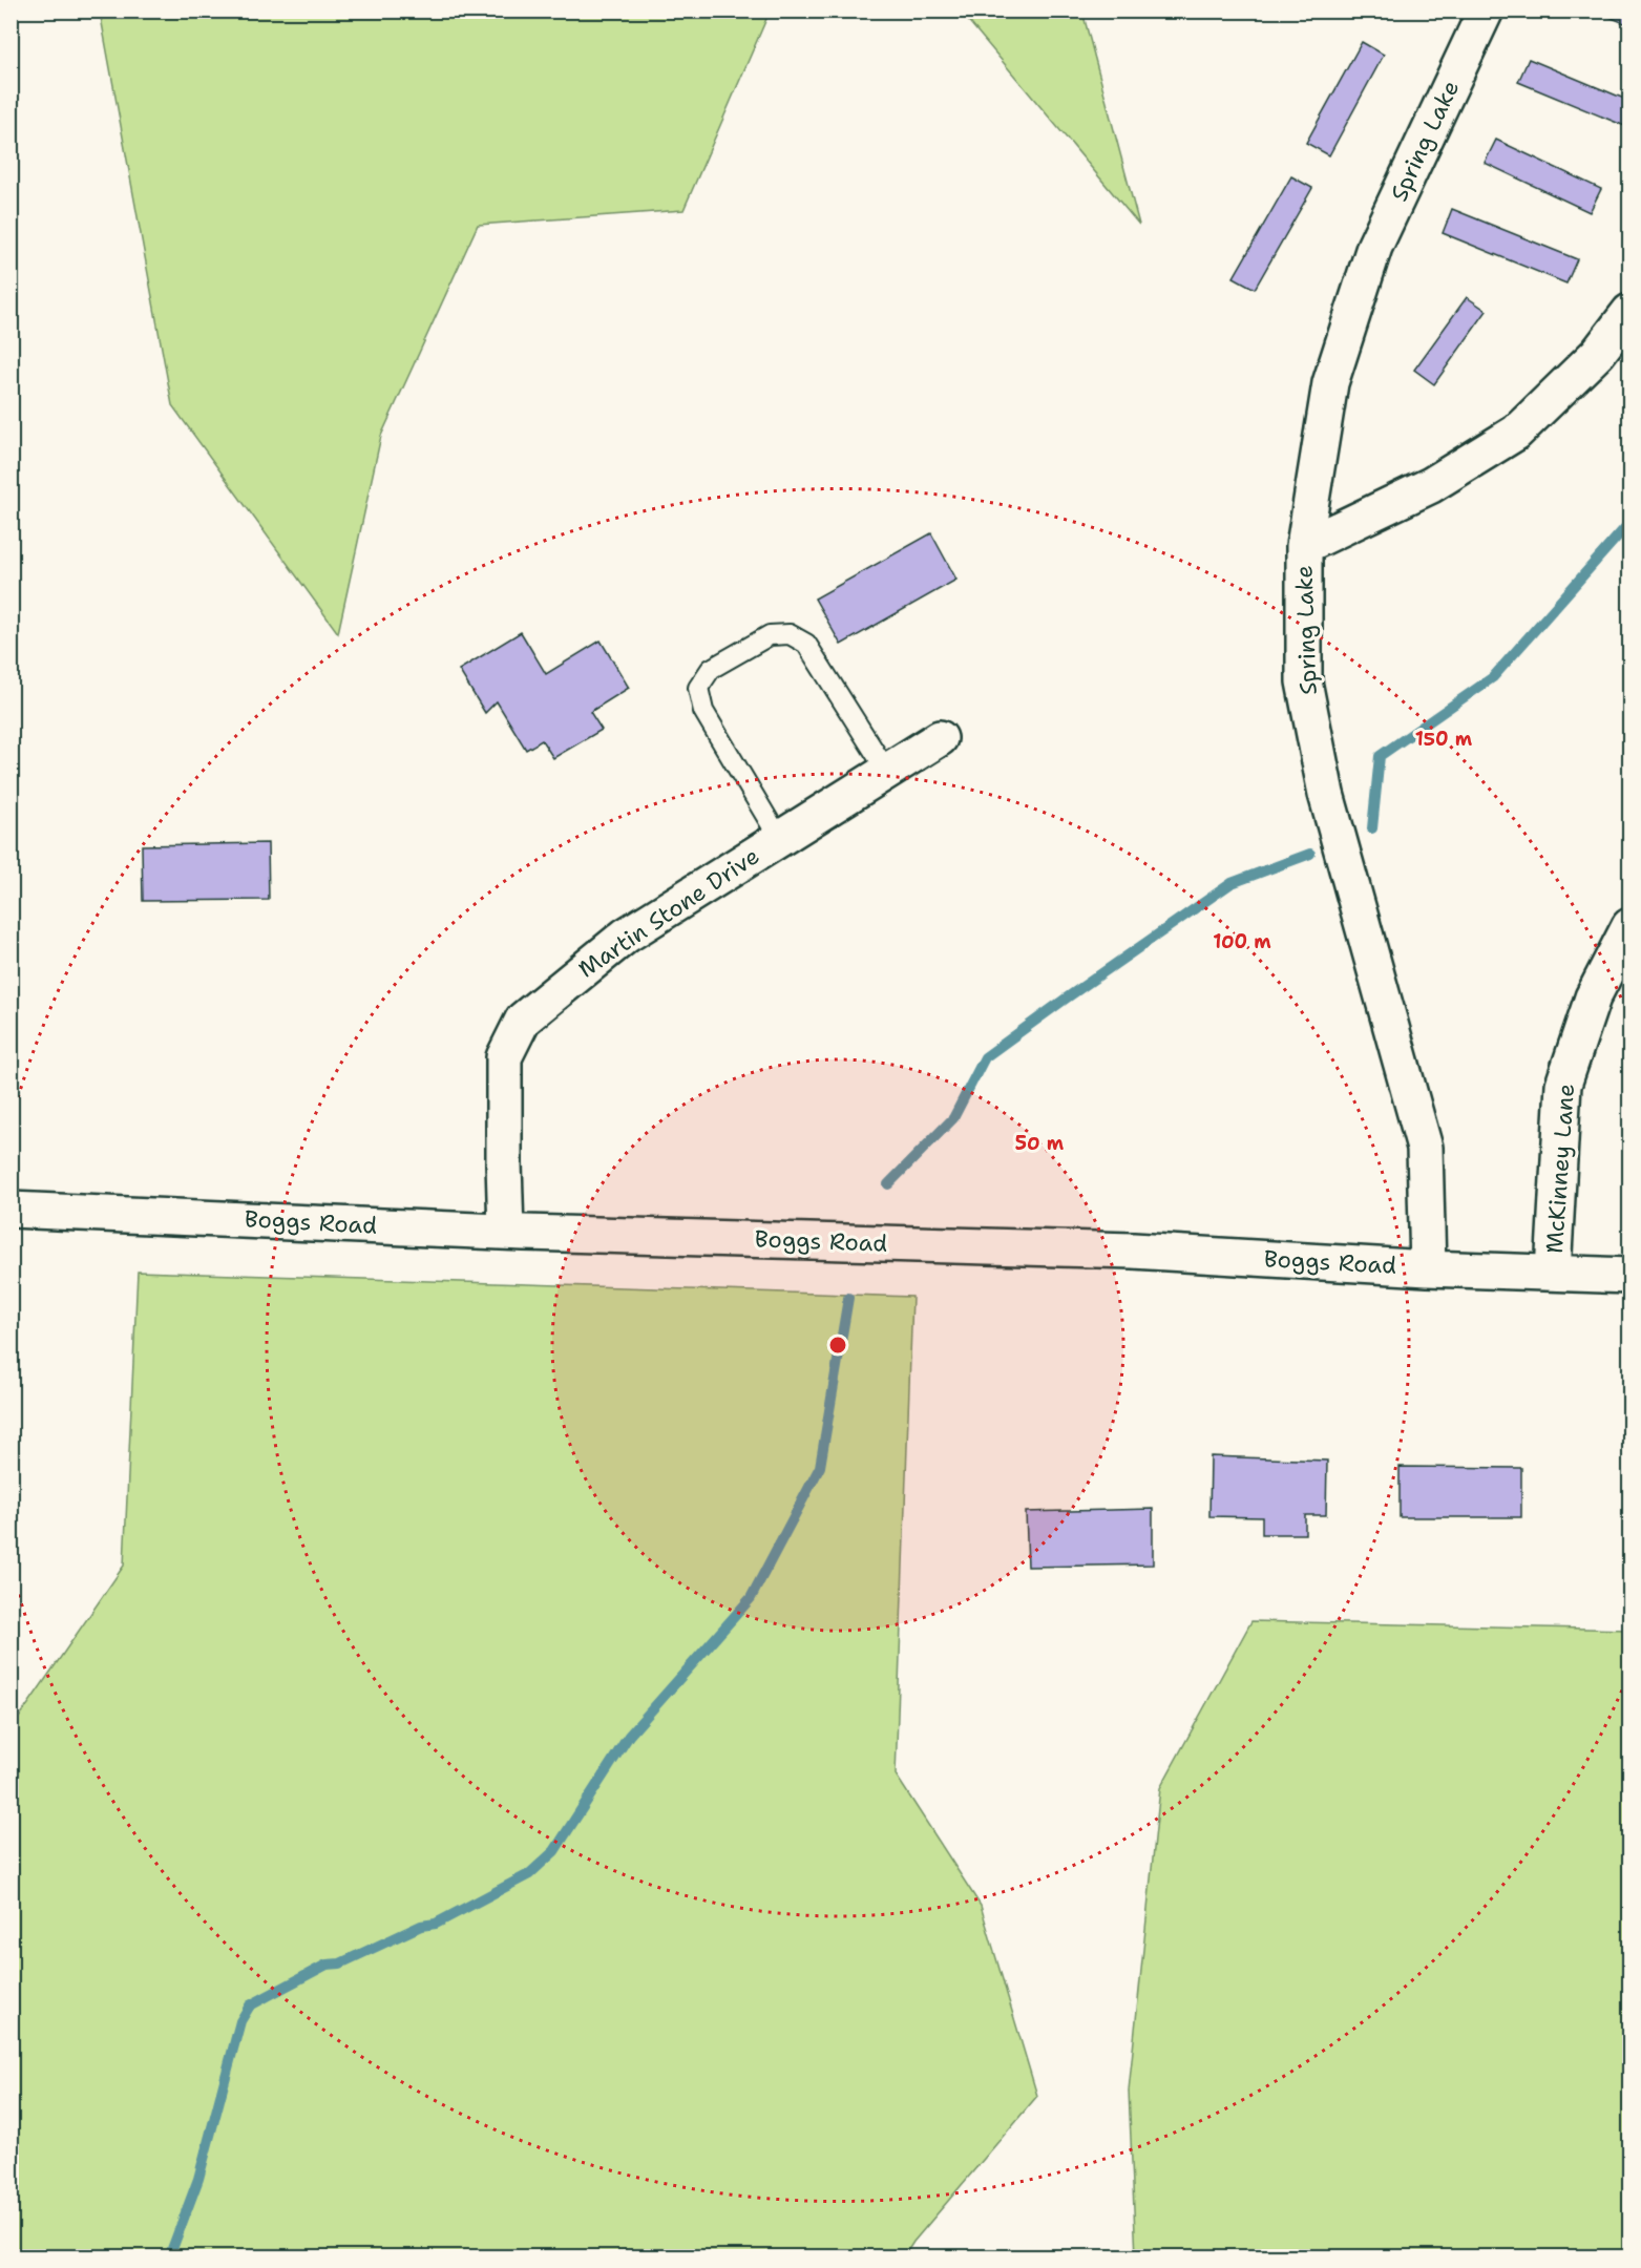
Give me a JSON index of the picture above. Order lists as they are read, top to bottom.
{
  "streets": {
    "street": [
      "Spring Lake",
      "Martin Stone Drive",
      "McKinney Lane",
      "Boggs Road"
    ]
  },
  "crossings": [
    ["Spring Lake", "Boggs Road"],
    ["Martin Stone Drive", "Boggs Road"],
    ["McKinney Lane", "Boggs Road"]
  ],
  "rings": ["150 m", "100 m", "50 m"]
}
